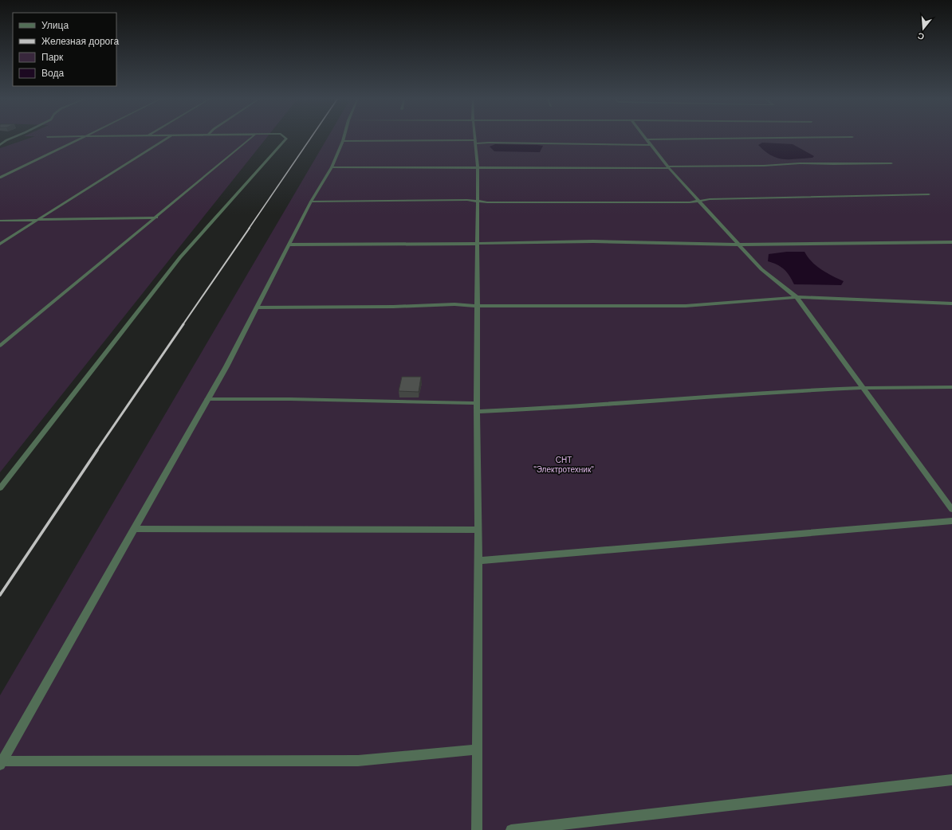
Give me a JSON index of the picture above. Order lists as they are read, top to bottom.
{
  "parks": ["СНТ \"Электротехник\""],
  "legend": [
    "Улица",
    "Железная дорога",
    "Парк",
    "Вода"
  ],
  "north": "bottom"
}
